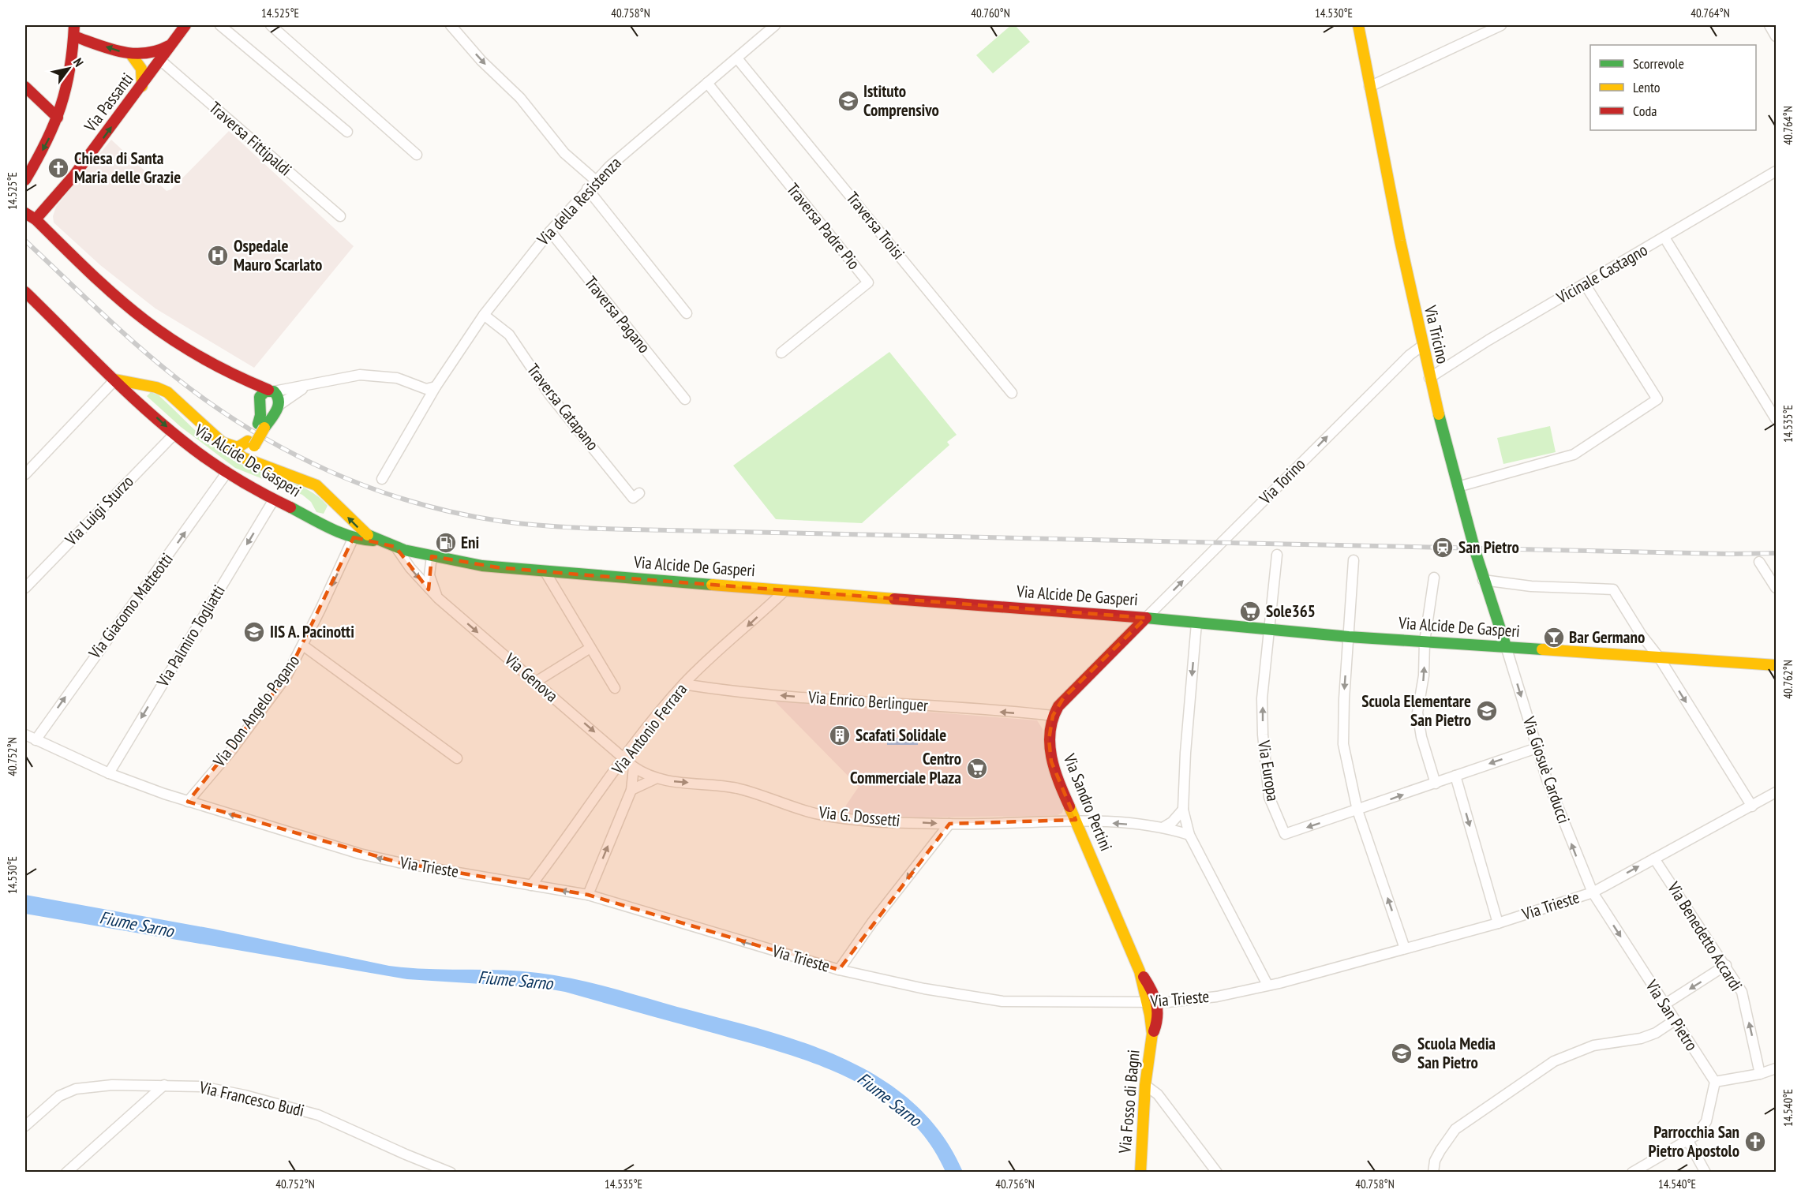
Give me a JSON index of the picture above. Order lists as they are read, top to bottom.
{
  "streets": {
    "main road": [
      "Via Passanti",
      "Via Tricino",
      "Via Alcide De Gasperi",
      "Via Sandro Pertini",
      "Via Fosso di Bagni"
    ],
    "street": [
      "Traversa Fittipaldi",
      "Via della Resistenza",
      "Traversa Troisi",
      "Traversa Padre Pio",
      "Vicinale Castagno",
      "Traversa Pagano",
      "Traversa Catapano",
      "Via Torino",
      "Via Luigi Sturzo",
      "Via Giacomo Matteotti",
      "Via Palmiro Togliatti",
      "Via Genova",
      "Via Enrico Berlinguer",
      "Via Don Angelo Pagano",
      "Via Antonio Ferrara",
      "Via Giosuè Carducci",
      "Via Europa",
      "Via G. Dossetti",
      "Via Trieste",
      "Via Benedetto Accardi",
      "Via San Pietro",
      "Via Francesco Budi"
    ]
  },
  "crossings": [
    ["Via Passanti", "Traversa Fittipaldi"],
    ["Via della Resistenza", "Traversa Troisi"],
    ["Via della Resistenza", "Traversa Padre Pio"],
    ["Via della Resistenza", "Traversa Pagano"],
    ["Via della Resistenza", "Traversa Catapano"],
    ["Vicinale Castagno", "Via Tricino"],
    ["Via Tricino", "Via Alcide De Gasperi"],
    ["Via Tricino", "Via Torino"],
    ["Via Tricino", "Via Giosuè Carducci"],
    ["Via Alcide De Gasperi", "Via Torino"],
    ["Via Alcide De Gasperi", "Via Luigi Sturzo"],
    ["Via Alcide De Gasperi", "Via Giacomo Matteotti"],
    ["Via Alcide De Gasperi", "Via Palmiro Togliatti"],
    ["Via Alcide De Gasperi", "Via Genova"],
    ["Via Alcide De Gasperi", "Via Don Angelo Pagano"],
    ["Via Alcide De Gasperi", "Via Antonio Ferrara"],
    ["Via Alcide De Gasperi", "Via Giosuè Carducci"],
    ["Via Alcide De Gasperi", "Via Europa"],
    ["Via Alcide De Gasperi", "Via Sandro Pertini"],
    ["Via Torino", "Via Sandro Pertini"],
    ["Via Giacomo Matteotti", "Via Trieste"],
    ["Via Palmiro Togliatti", "Via Trieste"],
    ["Via Genova", "Via Antonio Ferrara"],
    ["Via Genova", "Via G. Dossetti"],
    ["Via Enrico Berlinguer", "Via Antonio Ferrara"],
    ["Via Enrico Berlinguer", "Via Sandro Pertini"],
    ["Via Don Angelo Pagano", "Via Trieste"],
    ["Via Antonio Ferrara", "Via G. Dossetti"],
    ["Via Antonio Ferrara", "Via Trieste"],
    ["Via Giosuè Carducci", "Via Trieste"],
    ["Via Giosuè Carducci", "Via San Pietro"],
    ["Via Sandro Pertini", "Via G. Dossetti"],
    ["Via Sandro Pertini", "Via Trieste"],
    ["Via Sandro Pertini", "Via Fosso di Bagni"],
    ["Via Trieste", "Via Benedetto Accardi"],
    ["Via Trieste", "Via San Pietro"],
    ["Via Trieste", "Via Fosso di Bagni"]
  ],
  "one_way": [
    "Via Torino",
    "Via Giacomo Matteotti",
    "Via Palmiro Togliatti",
    "Via Enrico Berlinguer",
    "Via Don Angelo Pagano",
    "Via Antonio Ferrara",
    "Via Benedetto Accardi",
    "Via San Pietro"
  ],
  "water": ["Fiume Sarno"],
  "places": {
    "school or university": [
      "Istituto Comprensivo",
      "IIS A. Pacinotti",
      "Scuola Elementare San Pietro",
      "Scuola Media San Pietro"
    ],
    "church": ["Chiesa di Santa Maria delle Grazie", "Parrocchia San Pietro Apostolo"],
    "hospital": ["Ospedale Mauro Scarlato"],
    "fuel station": ["Eni"],
    "station": ["San Pietro"],
    "supermarket": ["Sole365", "Centro Commerciale Plaza"],
    "bar": ["Bar Germano"],
    "building": ["Scafati Solidale"]
  },
  "legend": ["Scorrevole", "Lento", "Coda"],
  "north": "top right",
  "coordinates": [
    "14.525°E",
    "40.758°N",
    "40.760°N",
    "14.530°E",
    "40.764°N",
    "14.535°E",
    "40.762°N",
    "40.752°N",
    "14.540°E",
    "40.756°N"
  ]
}
